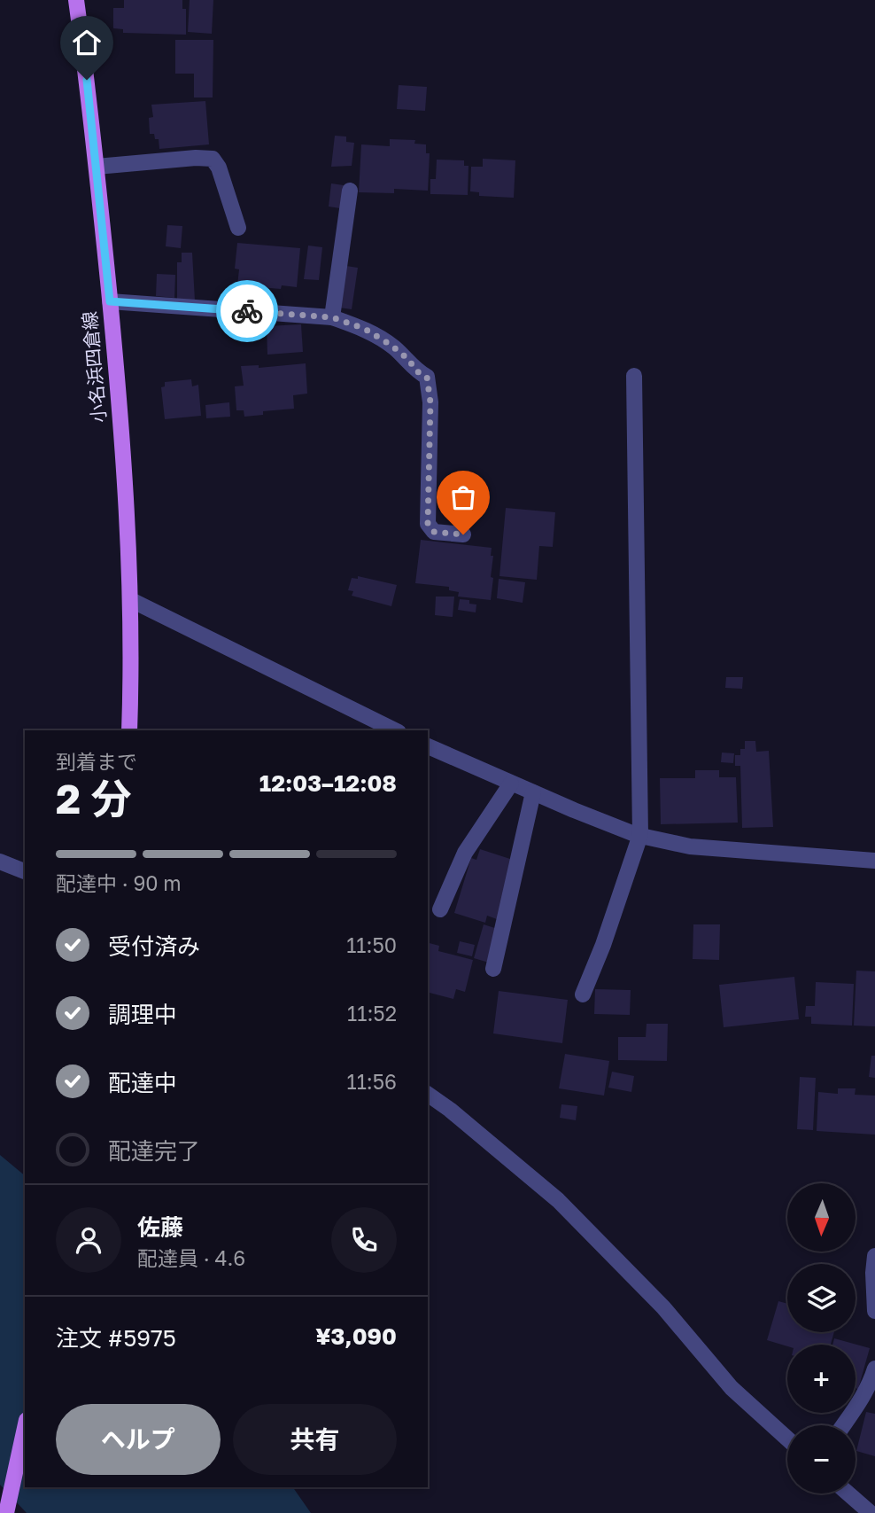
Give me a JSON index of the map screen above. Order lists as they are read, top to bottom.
{
  "streets": {
    "main road": ["小名浜四倉線"]
  },
  "north": "bottom",
  "page": {
    "heading": ["2 分", "到着まで", "12:03–12:08"],
    "panel": [
      "佐藤",
      "配達員 · 4.6",
      "注文 #5975",
      "¥3,090"
    ],
    "bar": "配達中 · 90 m",
    "list": [
      ["受付済み", "11:50"],
      ["調理中", "11:52"],
      ["配達中", "11:56"],
      "配達完了"
    ],
    "map_buttons": ["+", "−"],
    "buttons": ["ヘルプ", "共有"]
  }
}
